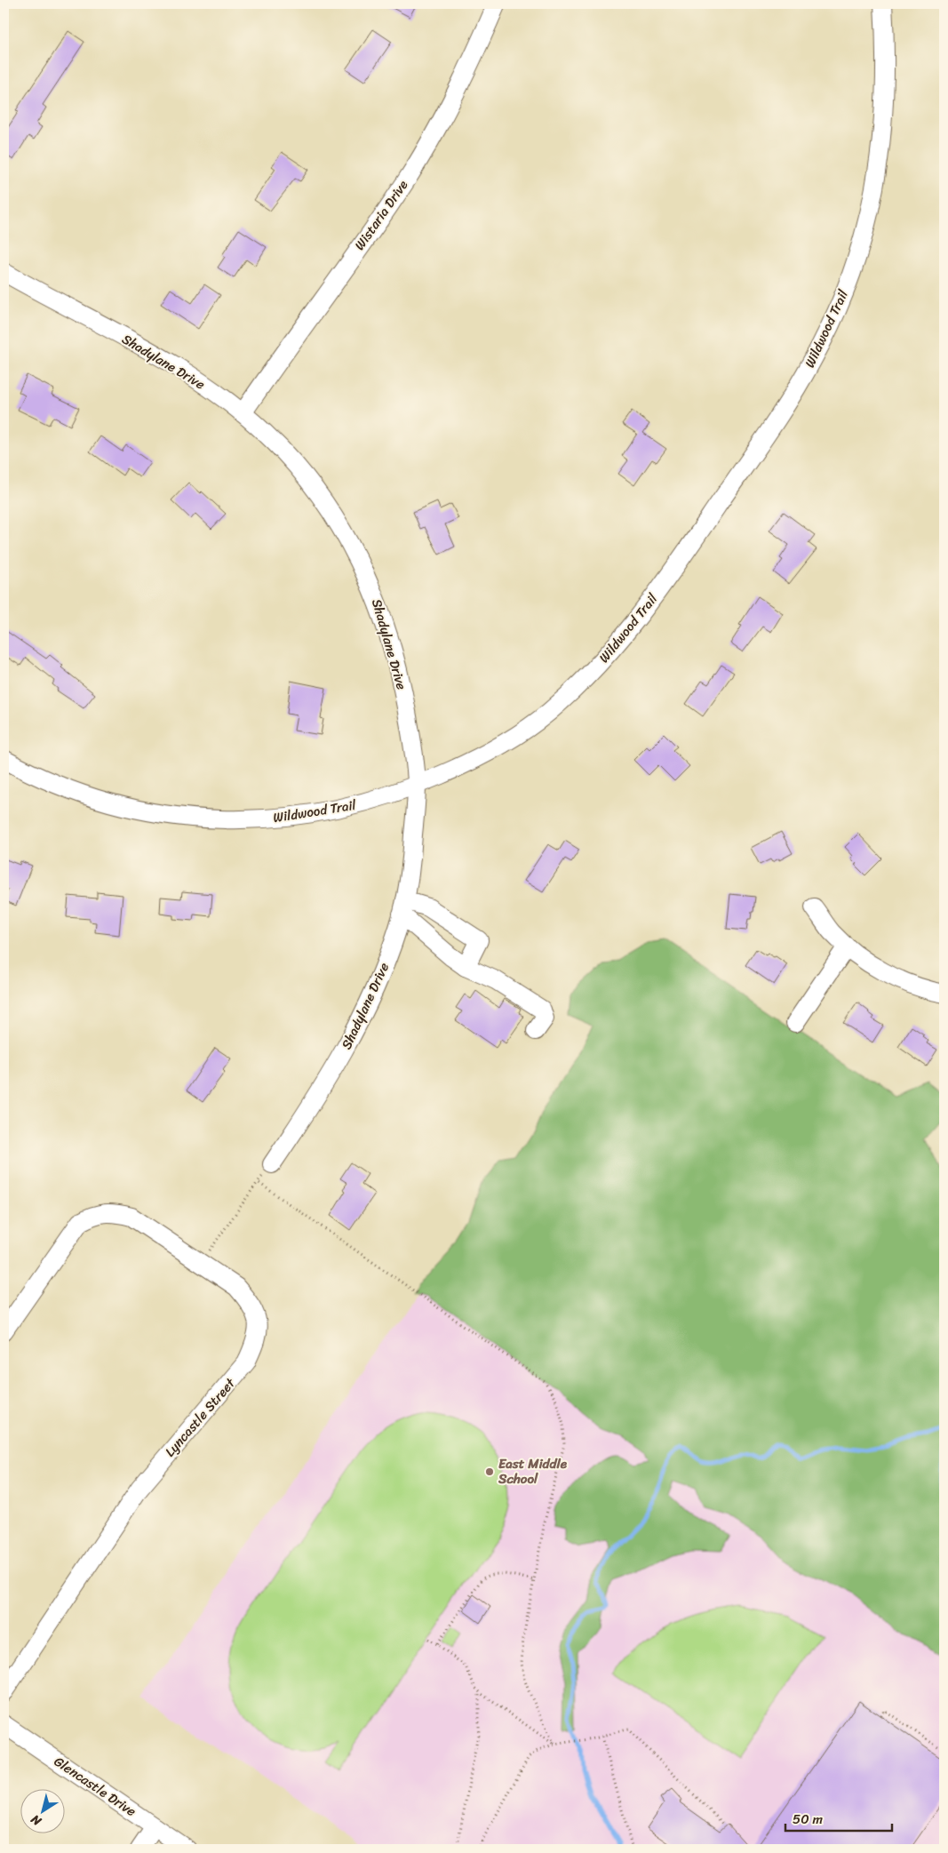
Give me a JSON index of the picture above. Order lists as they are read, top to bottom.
{
  "streets": {
    "street": [
      "Wistaria Drive",
      "Wildwood Trail",
      "Shadylane Drive",
      "Lyncastle Street",
      "Glencastle Drive"
    ]
  },
  "crossings": [
    ["Wistaria Drive", "Shadylane Drive"],
    ["Wildwood Trail", "Shadylane Drive"]
  ],
  "places": ["East Middle School"],
  "scale_bar": "50 m",
  "north": "bottom left"
}
